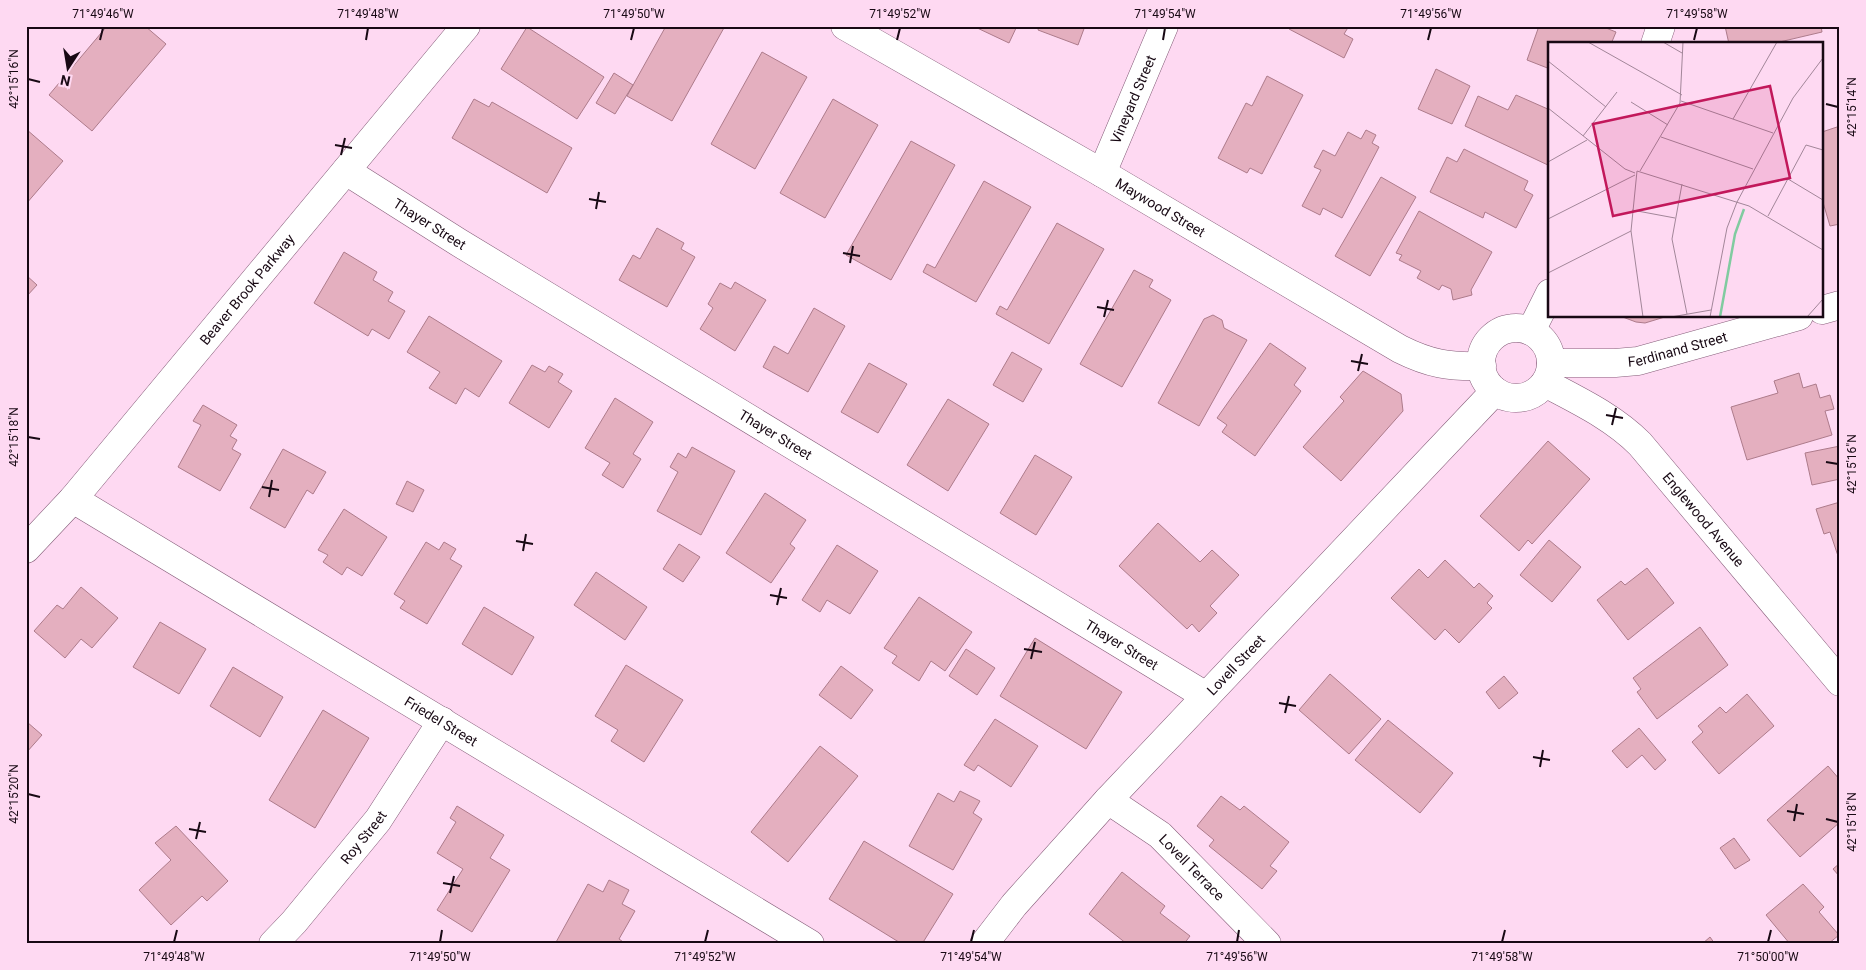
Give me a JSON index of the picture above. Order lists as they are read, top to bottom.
{
  "streets": {
    "street": [
      "Vineyard Street",
      "Maywood Street",
      "Thayer Street",
      "Beaver Brook Parkway",
      "Ferdinand Street",
      "Englewood Avenue",
      "Lovell Street",
      "Friedel Street",
      "Roy Street",
      "Lovell Terrace"
    ]
  },
  "crossings": [
    ["Vineyard Street", "Maywood Street"],
    ["Maywood Street", "Ferdinand Street"],
    ["Maywood Street", "Englewood Avenue"],
    ["Maywood Street", "Lovell Street"],
    ["Thayer Street", "Beaver Brook Parkway"],
    ["Thayer Street", "Lovell Street"],
    ["Beaver Brook Parkway", "Friedel Street"],
    ["Ferdinand Street", "Englewood Avenue"],
    ["Ferdinand Street", "Lovell Street"],
    ["Englewood Avenue", "Lovell Street"],
    ["Lovell Street", "Lovell Terrace"],
    ["Friedel Street", "Roy Street"]
  ],
  "north": "bottom",
  "coordinates": [
    "71°49'46\"W",
    "71°49'48\"W",
    "71°49'50\"W",
    "71°49'52\"W",
    "71°49'54\"W",
    "71°49'56\"W",
    "71°49'58\"W",
    "42°15'16\"N",
    "42°15'14\"N",
    "42°15'18\"N",
    "42°15'20\"N",
    "71°50'00\"W"
  ]
}
